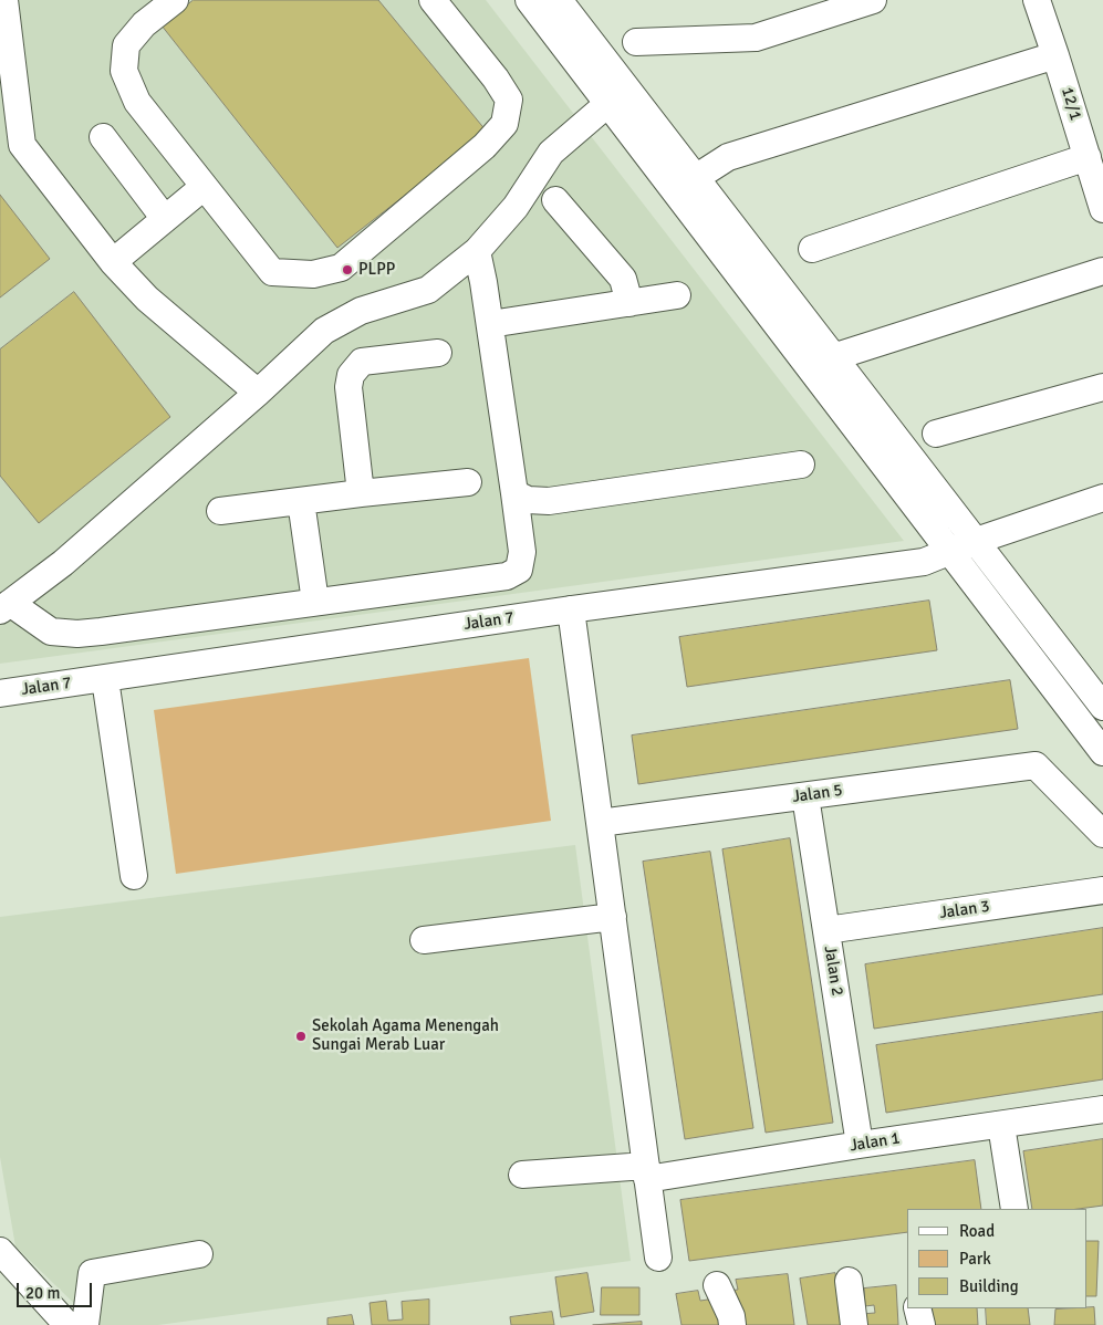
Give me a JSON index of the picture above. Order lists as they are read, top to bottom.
{
  "streets": {
    "street": [
      "12/1",
      "Jalan 7",
      "Jalan 5",
      "Jalan 3",
      "Jalan 2",
      "Jalan 1"
    ]
  },
  "crossings": [
    ["Jalan 5", "Jalan 2"],
    ["Jalan 3", "Jalan 2"],
    ["Jalan 2", "Jalan 1"]
  ],
  "places": ["PLPP", "Sekolah Agama Menengah Sungai Merab Luar"],
  "legend": ["Road", "Park", "Building"],
  "scale_bar": "20 m"
}
